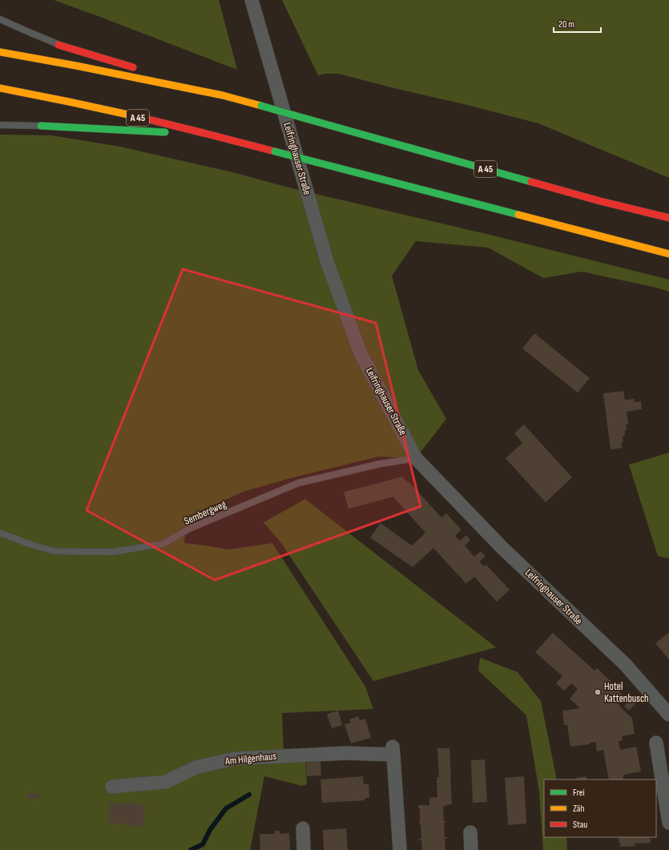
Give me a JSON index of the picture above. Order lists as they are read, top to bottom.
{
  "streets": {
    "highway": ["A 45"],
    "street": ["Leifringhauser Straße", "Am Hilgenhaus"],
    "lane": ["Sembergweg"]
  },
  "crossings": [
    ["Leifringhauser Straße", "Sembergweg"]
  ],
  "places": ["Hotel Kattenbusch"],
  "legend": ["Frei", "Zäh", "Stau"],
  "scale_bar": "20 m"
}
